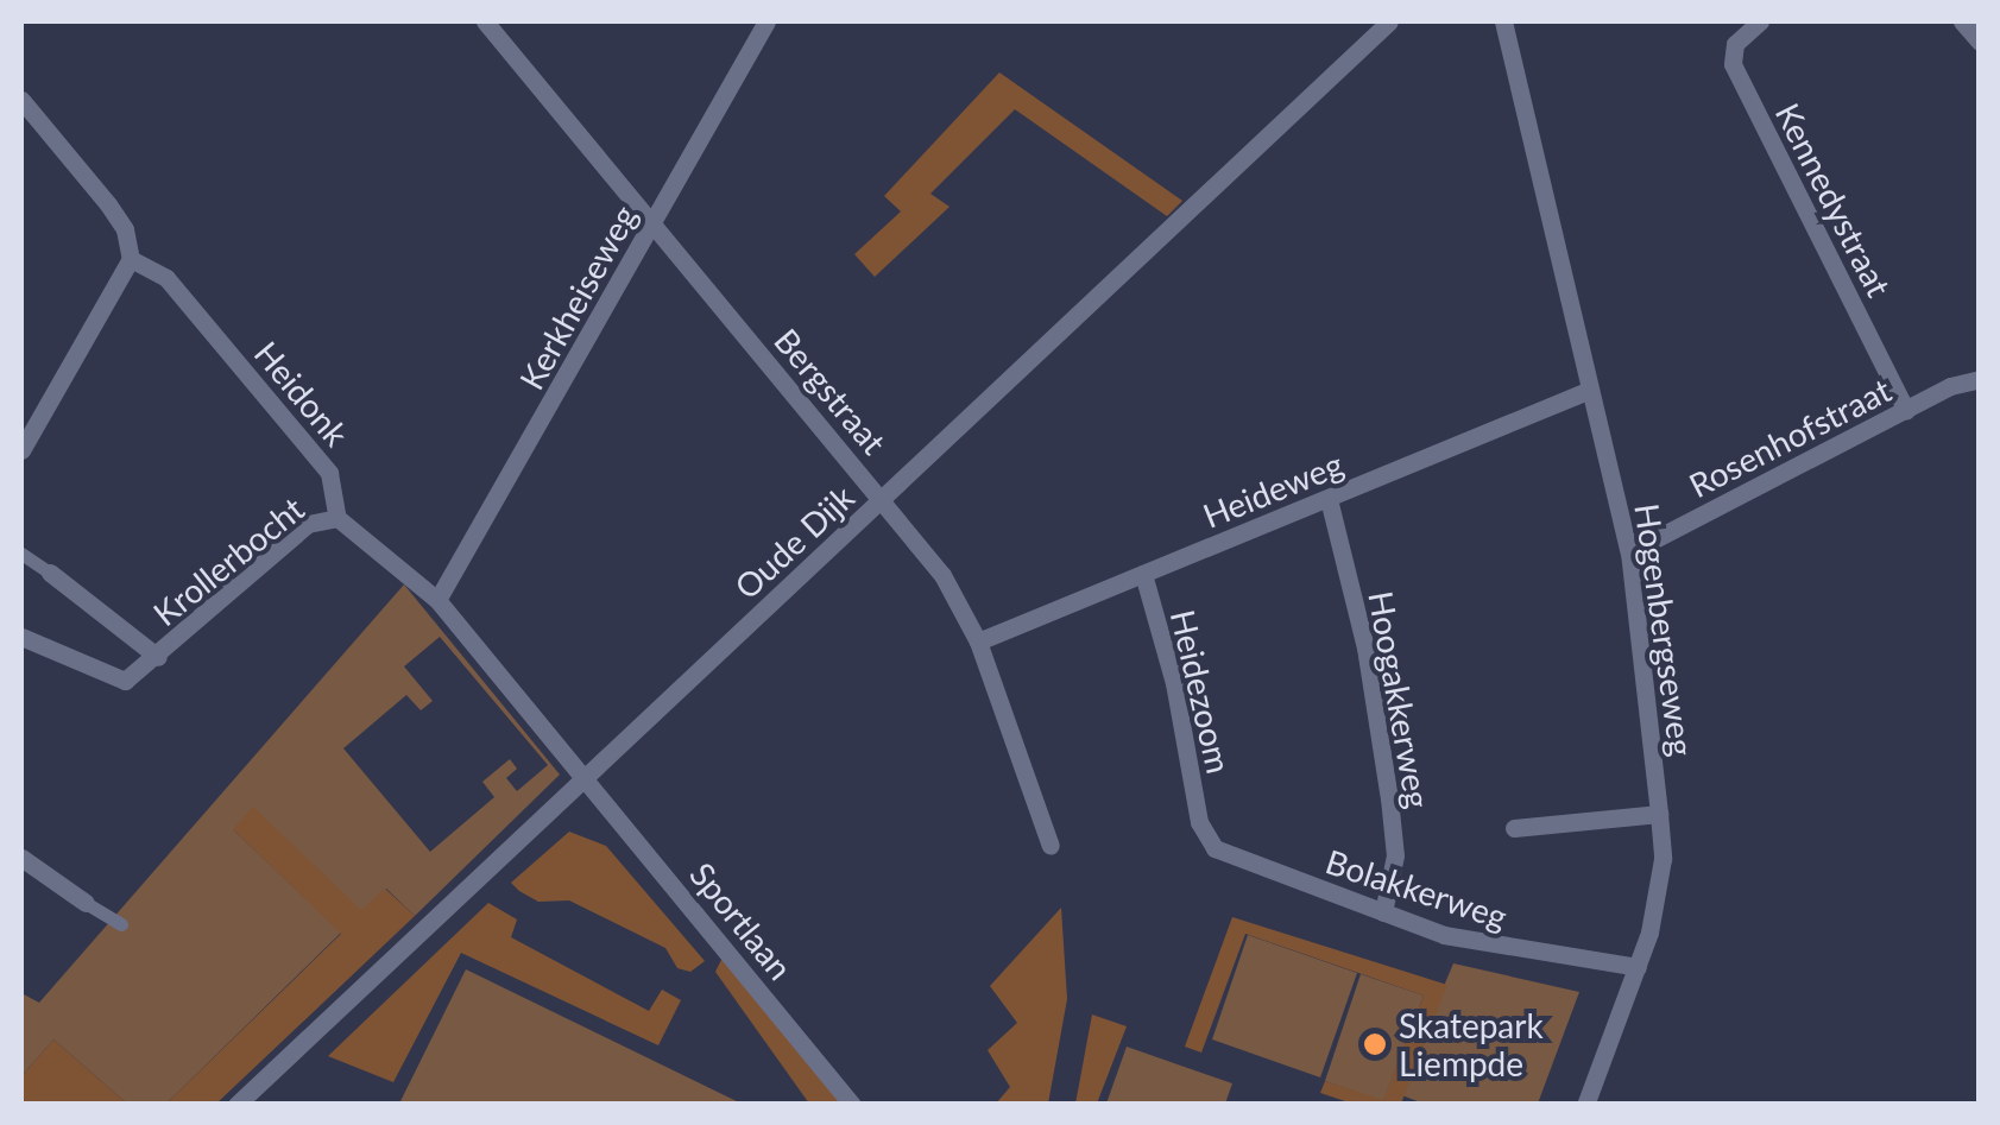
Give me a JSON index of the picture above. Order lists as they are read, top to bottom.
{
  "streets": {
    "street": [
      "Kennedystraat",
      "Kerkheiseweg",
      "Bergstraat",
      "Heidonk",
      "Rosenhofstraat",
      "Heideweg",
      "Oude Dijk",
      "Krollerbocht",
      "Hogenbergseweg",
      "Heidezoom",
      "Hoogakkerweg",
      "Bolakkerweg",
      "Sportlaan"
    ]
  },
  "crossings": [
    ["Kennedystraat", "Rosenhofstraat"],
    ["Kerkheiseweg", "Bergstraat"],
    ["Bergstraat", "Heideweg"],
    ["Bergstraat", "Oude Dijk"],
    ["Heidonk", "Krollerbocht"],
    ["Rosenhofstraat", "Hogenbergseweg"],
    ["Heideweg", "Hogenbergseweg"],
    ["Heideweg", "Heidezoom"],
    ["Heideweg", "Hoogakkerweg"],
    ["Oude Dijk", "Sportlaan"],
    ["Hogenbergseweg", "Bolakkerweg"],
    ["Heidezoom", "Bolakkerweg"],
    ["Hoogakkerweg", "Bolakkerweg"]
  ],
  "places": ["Skatepark Liempde"]
}
